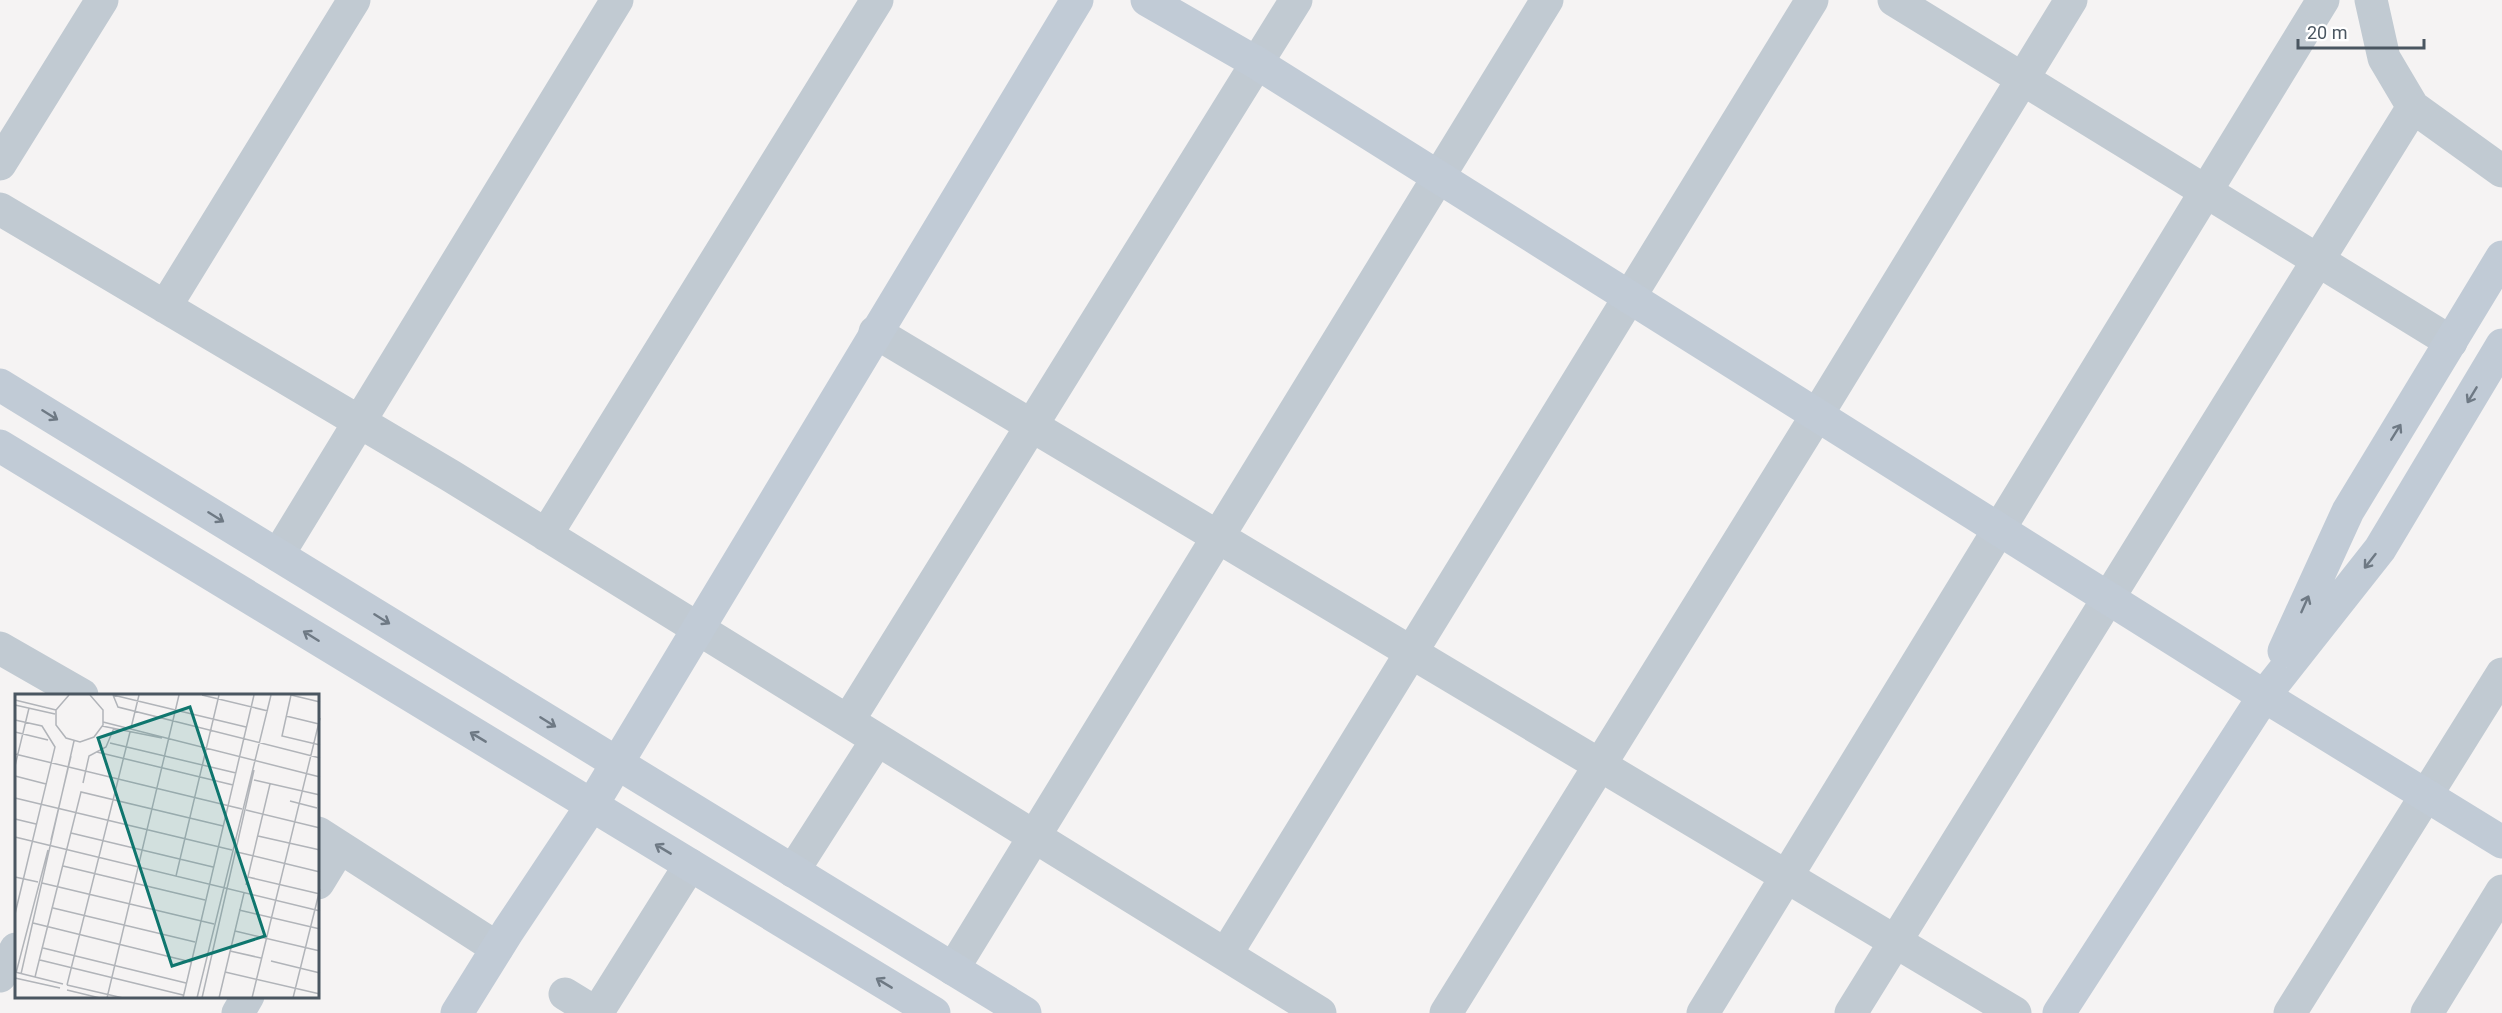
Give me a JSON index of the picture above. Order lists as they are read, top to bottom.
{
  "scale_bar": "20 m"
}
